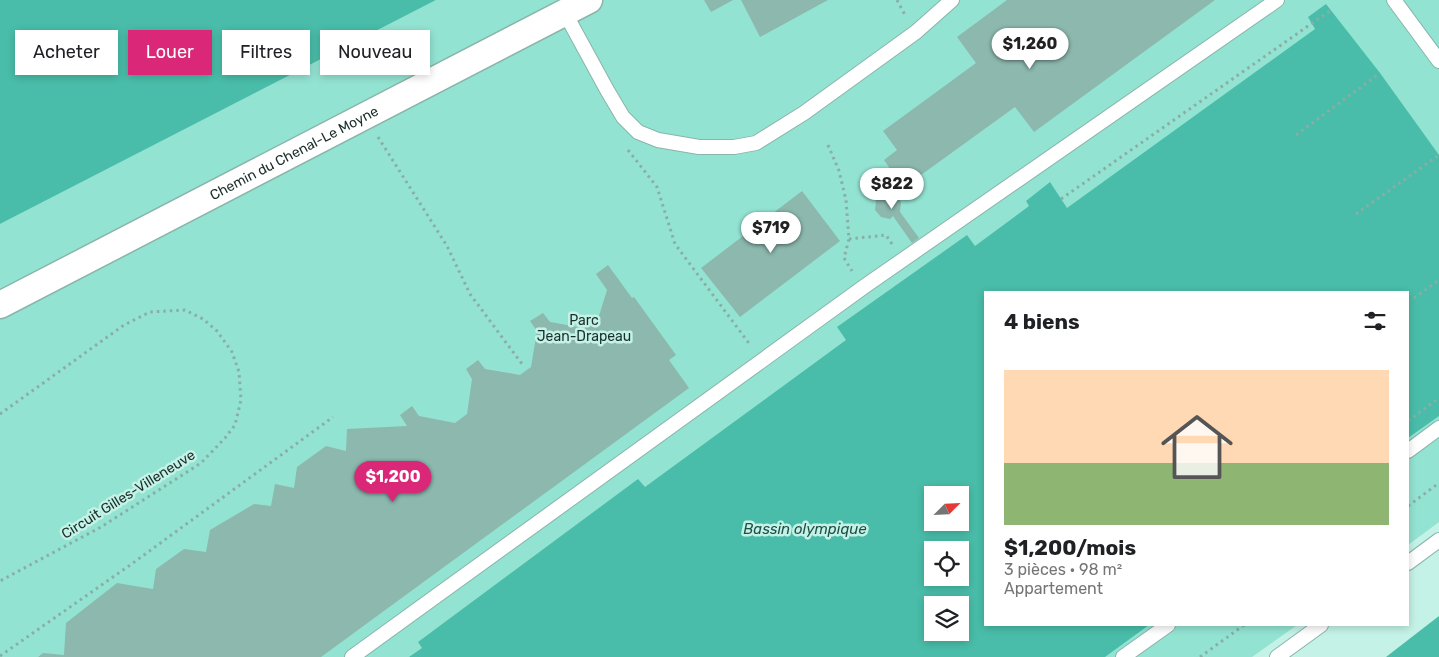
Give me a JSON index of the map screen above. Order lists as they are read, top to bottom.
{
  "streets": {
    "street": ["Chemin du Chenal-Le Moyne"],
    "path": ["Circuit Gilles-Villeneuve"]
  },
  "water": ["Bassin olympique"],
  "parks": ["Parc Jean-Drapeau"],
  "north": "top right",
  "page": {
    "price": [
      "$1,260",
      "$822",
      "$719",
      "$1,200"
    ],
    "chip": [
      "Acheter",
      "Louer",
      "Filtres",
      "Nouveau"
    ],
    "heading": "4 biens",
    "list": [
      {
        "name": "$1,200/mois",
        "note": "3 pièces · 98 m² · Appartement"
      }
    ]
  }
}
